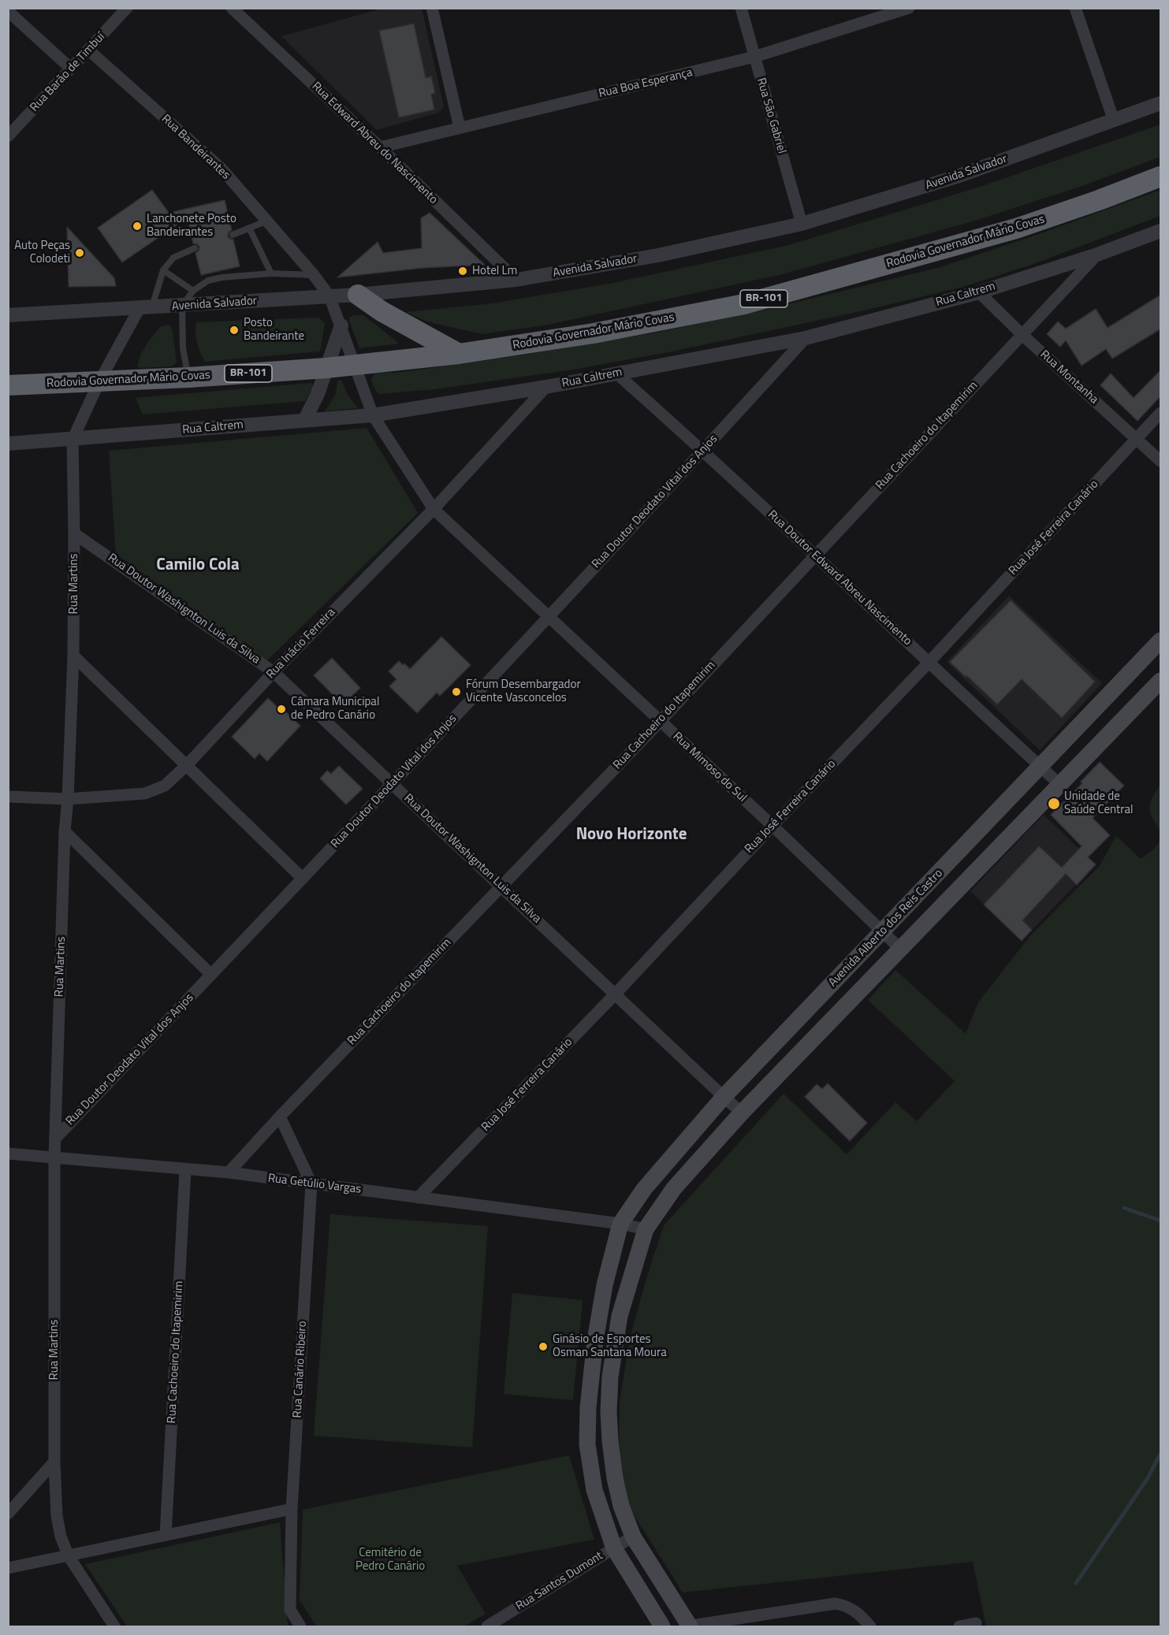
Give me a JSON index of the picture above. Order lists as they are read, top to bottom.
{
  "streets": {
    "highway": ["Rodovia Governador Mário Covas", "BR-101"],
    "main road": ["Avenida Alberto dos Reis Castro"],
    "street": [
      "Rua Barão de Timbuí",
      "Rua Boa Esperança",
      "Rua São Gabriel",
      "Rua Edward Abreu do Nascimento",
      "Rua Bandeirantes",
      "Avenida Salvador",
      "Rua Caltrem",
      "Rua Montanha",
      "Rua Cachoeiro do Itapemirim",
      "Rua Doutor Deodato Vital dos Anjos",
      "Rua José Ferreira Canário",
      "Rua Doutor Edward Abreu Nascimento",
      "Rua Martins",
      "Rua Doutor Washignton Luis da Silva",
      "Rua Inácio Ferreira",
      "Rua Mimoso do Sul",
      "Rua Getúlio Vargas",
      "Rua Canário Ribeiro",
      "Rua Santos Dumont"
    ]
  },
  "crossings": [
    ["Rua Barão de Timbuí", "Rua Bandeirantes"],
    ["Rua Boa Esperança", "Rua São Gabriel"],
    ["Rua Boa Esperança", "Rua Edward Abreu do Nascimento"],
    ["Rua São Gabriel", "Avenida Salvador"],
    ["Rua Edward Abreu do Nascimento", "Avenida Salvador"],
    ["Rua Bandeirantes", "Avenida Salvador"],
    ["Rua Bandeirantes", "Rodovia Governador Mário Covas"],
    ["Rua Bandeirantes", "Rua Caltrem"],
    ["Rua Bandeirantes", "Rua Mimoso do Sul"],
    ["Avenida Salvador", "Rua Martins"],
    ["Rodovia Governador Mário Covas", "Rua Martins"],
    ["Rua Caltrem", "Rua Montanha"],
    ["Rua Caltrem", "Rua Cachoeiro do Itapemirim"],
    ["Rua Caltrem", "Rua Doutor Deodato Vital dos Anjos"],
    ["Rua Caltrem", "Rua Doutor Edward Abreu Nascimento"],
    ["Rua Caltrem", "Rua Martins"],
    ["Rua Caltrem", "Rua Inácio Ferreira"],
    ["Rua Caltrem", "Rua Mimoso do Sul"],
    ["Rua Montanha", "Rua Cachoeiro do Itapemirim"],
    ["Rua Montanha", "Rua José Ferreira Canário"],
    ["Rua Cachoeiro do Itapemirim", "Rua Doutor Edward Abreu Nascimento"],
    ["Rua Cachoeiro do Itapemirim", "Rua Doutor Washignton Luis da Silva"],
    ["Rua Cachoeiro do Itapemirim", "Rua Mimoso do Sul"],
    ["Rua Cachoeiro do Itapemirim", "Rua Getúlio Vargas"],
    ["Rua Cachoeiro do Itapemirim", "Rua Canário Ribeiro"],
    ["Rua Doutor Deodato Vital dos Anjos", "Rua Doutor Edward Abreu Nascimento"],
    ["Rua Doutor Deodato Vital dos Anjos", "Rua Martins"],
    ["Rua Doutor Deodato Vital dos Anjos", "Rua Doutor Washignton Luis da Silva"],
    ["Rua Doutor Deodato Vital dos Anjos", "Rua Mimoso do Sul"],
    ["Rua José Ferreira Canário", "Rua Doutor Edward Abreu Nascimento"],
    ["Rua José Ferreira Canário", "Rua Doutor Washignton Luis da Silva"],
    ["Rua José Ferreira Canário", "Rua Mimoso do Sul"],
    ["Rua José Ferreira Canário", "Rua Getúlio Vargas"],
    ["Rua Doutor Edward Abreu Nascimento", "Avenida Alberto dos Reis Castro"],
    ["Rua Martins", "Rua Doutor Washignton Luis da Silva"],
    ["Rua Martins", "Rua Inácio Ferreira"],
    ["Rua Martins", "Rua Getúlio Vargas"],
    ["Rua Doutor Washignton Luis da Silva", "Rua Inácio Ferreira"],
    ["Rua Doutor Washignton Luis da Silva", "Avenida Alberto dos Reis Castro"],
    ["Rua Inácio Ferreira", "Rua Mimoso do Sul"],
    ["Rua Mimoso do Sul", "Avenida Alberto dos Reis Castro"],
    ["Avenida Alberto dos Reis Castro", "Rua Getúlio Vargas"],
    ["Rua Getúlio Vargas", "Rua Canário Ribeiro"]
  ],
  "districts": ["Camilo Cola", "Novo Horizonte"],
  "parks": ["Cemitério de Pedro Canário"],
  "places": [
    "Lanchonete Posto Bandeirantes",
    "Auto Peças Colodeti",
    "Hotel Lm",
    "Posto Bandeirante",
    "Fórum Desembargador Vicente Vasconcelos",
    "Câmara Municipal de Pedro Canário",
    "Unidade de Saúde Central",
    "Ginásio de Esportes Osman Santana Moura"
  ]
}
